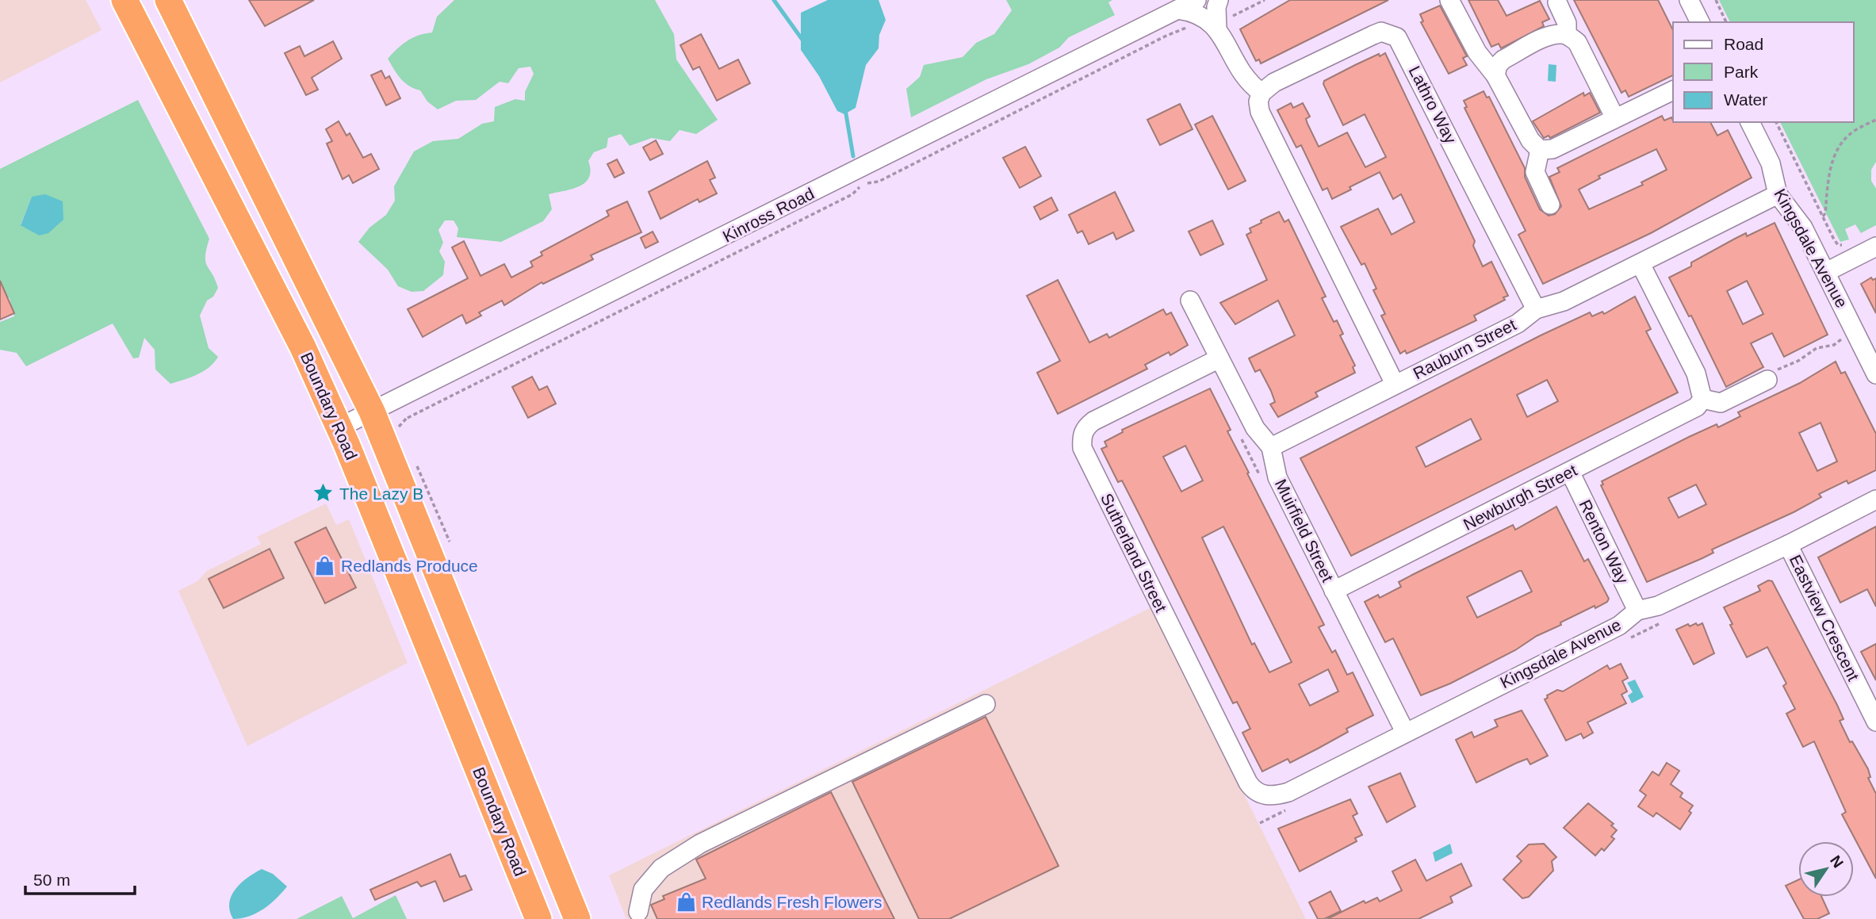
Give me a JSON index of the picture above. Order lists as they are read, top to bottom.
{
  "streets": {
    "highway": ["Boundary Road"],
    "street": [
      "Lathro Way",
      "Kinross Road",
      "Kingsdale Avenue",
      "Rauburn Street",
      "Newburgh Street",
      "Muirfield Street",
      "Renton Way",
      "Sutherland Street",
      "Eastview Crescent"
    ]
  },
  "crossings": [
    ["Lathro Way", "Rauburn Street"],
    ["Kinross Road", "Boundary Road"],
    ["Kingsdale Avenue", "Rauburn Street"],
    ["Kingsdale Avenue", "Muirfield Street"],
    ["Kingsdale Avenue", "Renton Way"],
    ["Kingsdale Avenue", "Sutherland Street"],
    ["Kingsdale Avenue", "Eastview Crescent"],
    ["Rauburn Street", "Muirfield Street"],
    ["Newburgh Street", "Muirfield Street"],
    ["Newburgh Street", "Renton Way"],
    ["Muirfield Street", "Sutherland Street"]
  ],
  "places": {
    "place": ["The Lazy B"],
    "shop": ["Redlands Produce", "Redlands Fresh Flowers"]
  },
  "legend": ["Road", "Park", "Water"],
  "scale_bar": "50 m",
  "north": "top right"
}
